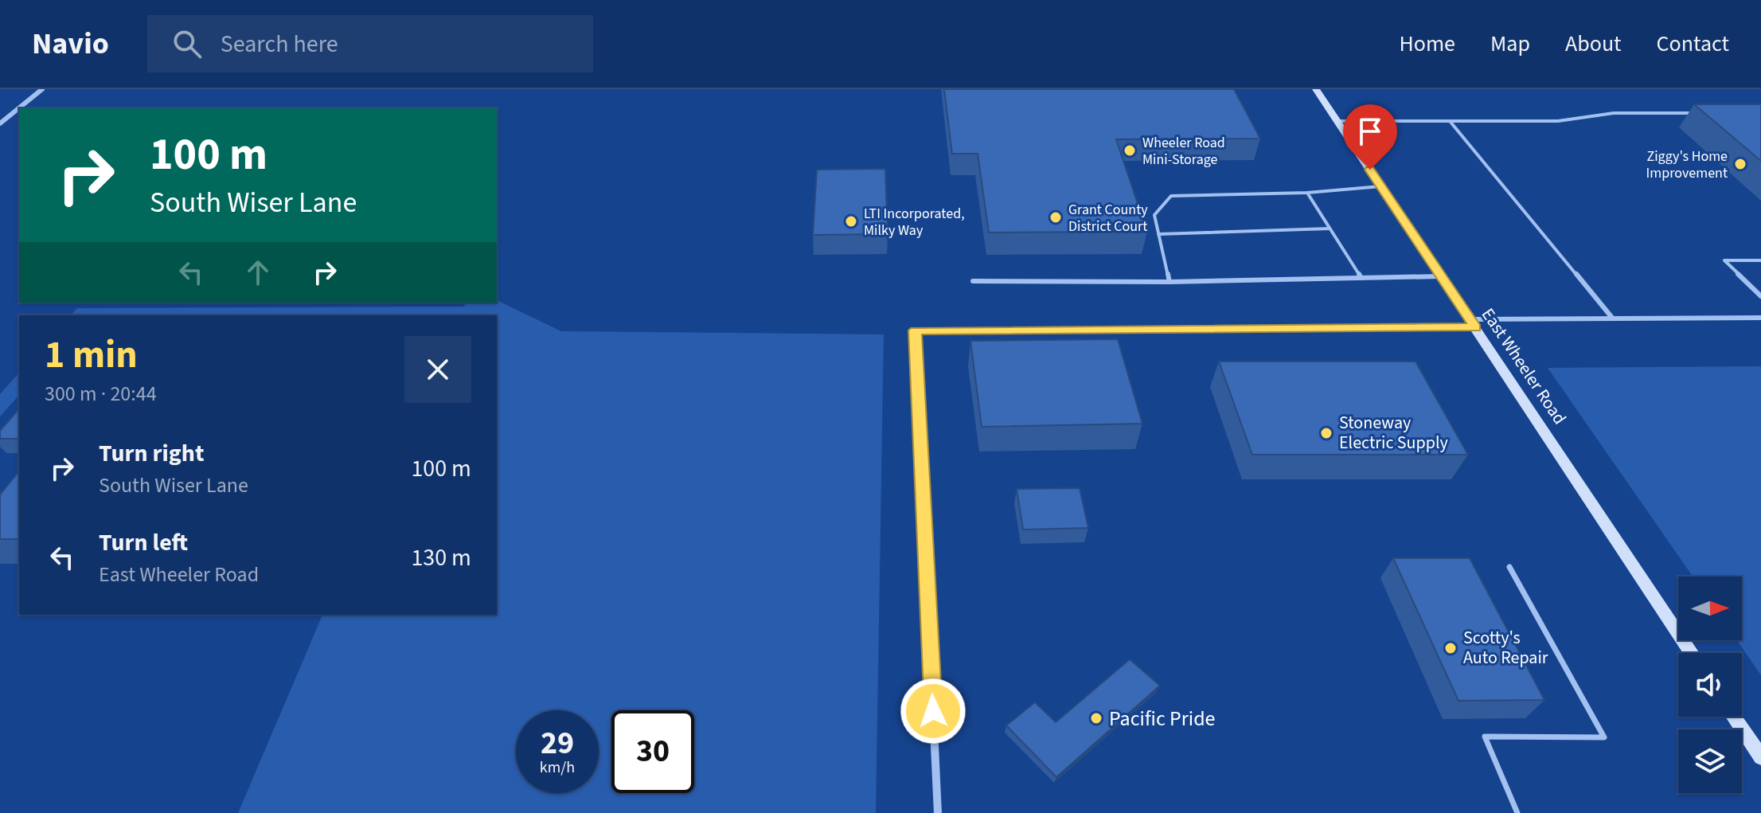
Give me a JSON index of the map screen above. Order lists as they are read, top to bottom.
{
  "streets": {
    "main road": ["East Wheeler Road"]
  },
  "places": [
    "Wheeler Road Mini-Storage",
    "Ziggy's Home Improvement",
    "Grant County District Court",
    "LTI Incorporated, Milky Way",
    "Stoneway Electric Supply",
    "Scotty's Auto Repair",
    "Pacific Pride"
  ],
  "north": "right",
  "page": {
    "header": "Navio",
    "search": "Search here",
    "nav": [
      "Home",
      "Map",
      "About",
      "Contact"
    ],
    "turn": ["100 m", "South Wiser Lane"],
    "heading": ["1 min", "300 m · 20:44"],
    "list": [
      {
        "name": "Turn right",
        "note": "South Wiser Lane",
        "value": "100 m"
      },
      {
        "name": "Turn left",
        "note": "East Wheeler Road",
        "value": "130 m"
      }
    ],
    "speed": "29 km/h",
    "limit": "30"
  }
}
